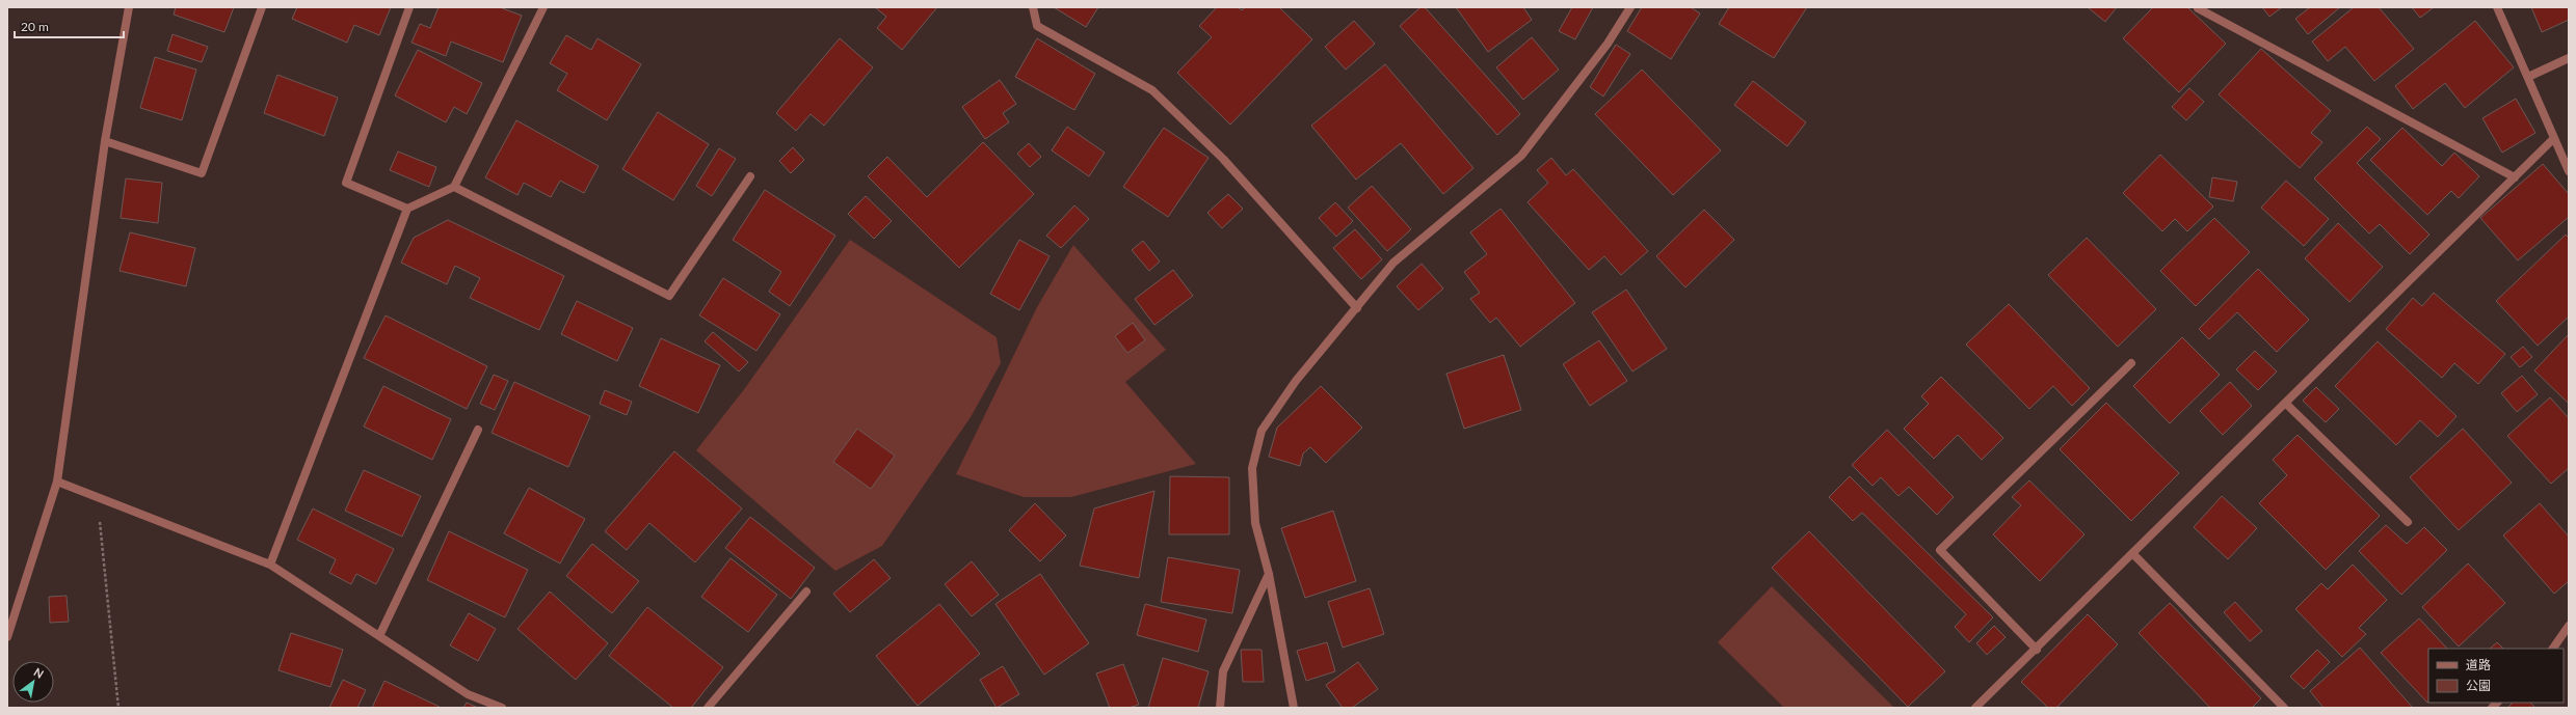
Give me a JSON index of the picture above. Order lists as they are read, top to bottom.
{
  "legend": ["道路", "公園"],
  "scale_bar": "20 m",
  "north": "top right"
}
